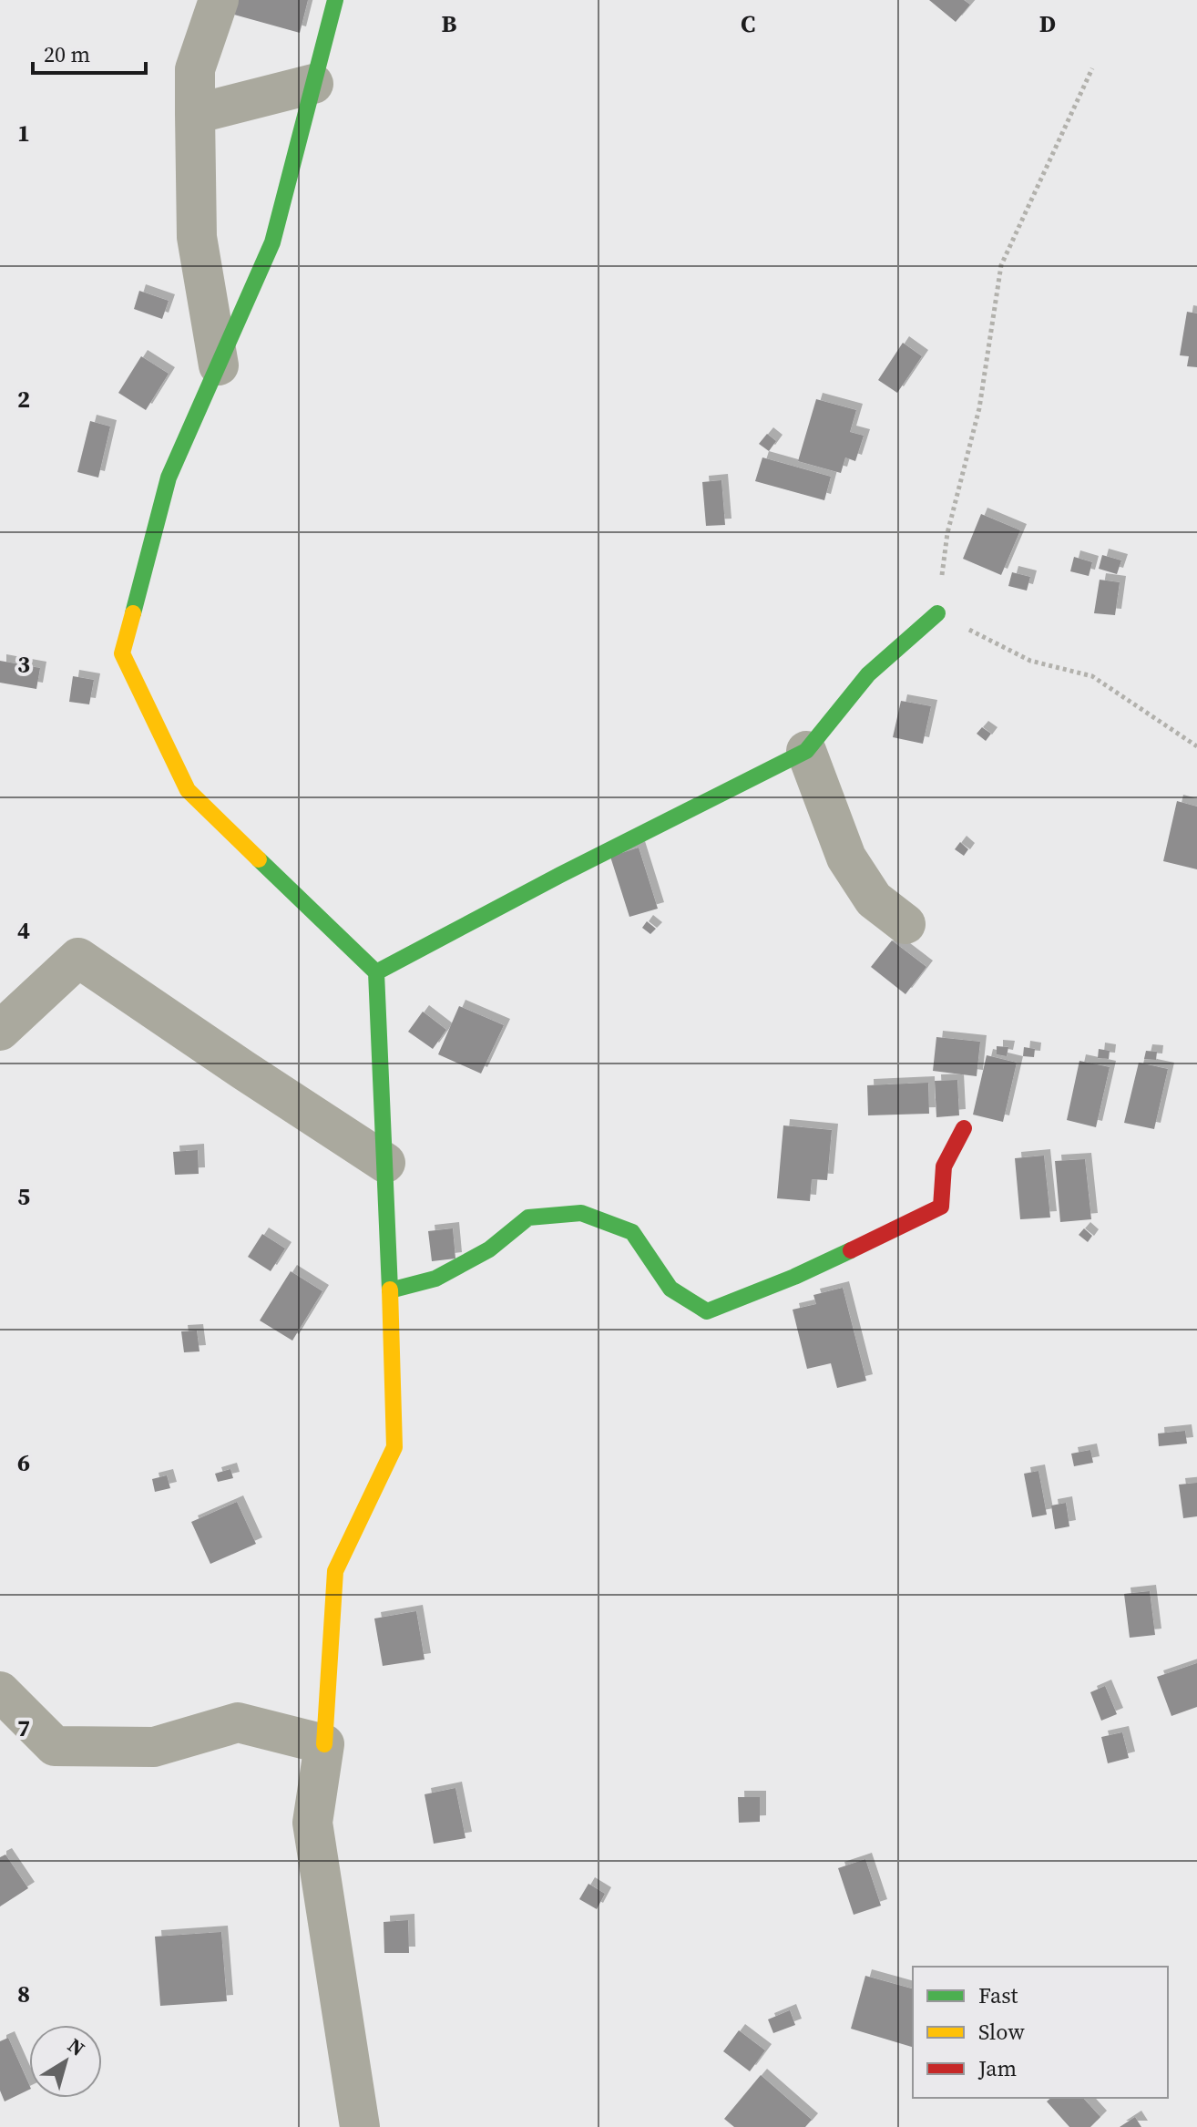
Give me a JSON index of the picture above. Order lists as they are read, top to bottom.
{
  "legend": ["Fast", "Slow", "Jam"],
  "scale_bar": "20 m",
  "north": "top right",
  "grid": {
    "columns": ["B", "C", "D"],
    "rows": [
      "1",
      "2",
      "3",
      "4",
      "5",
      "6",
      "7",
      "8"
    ]
  }
}
